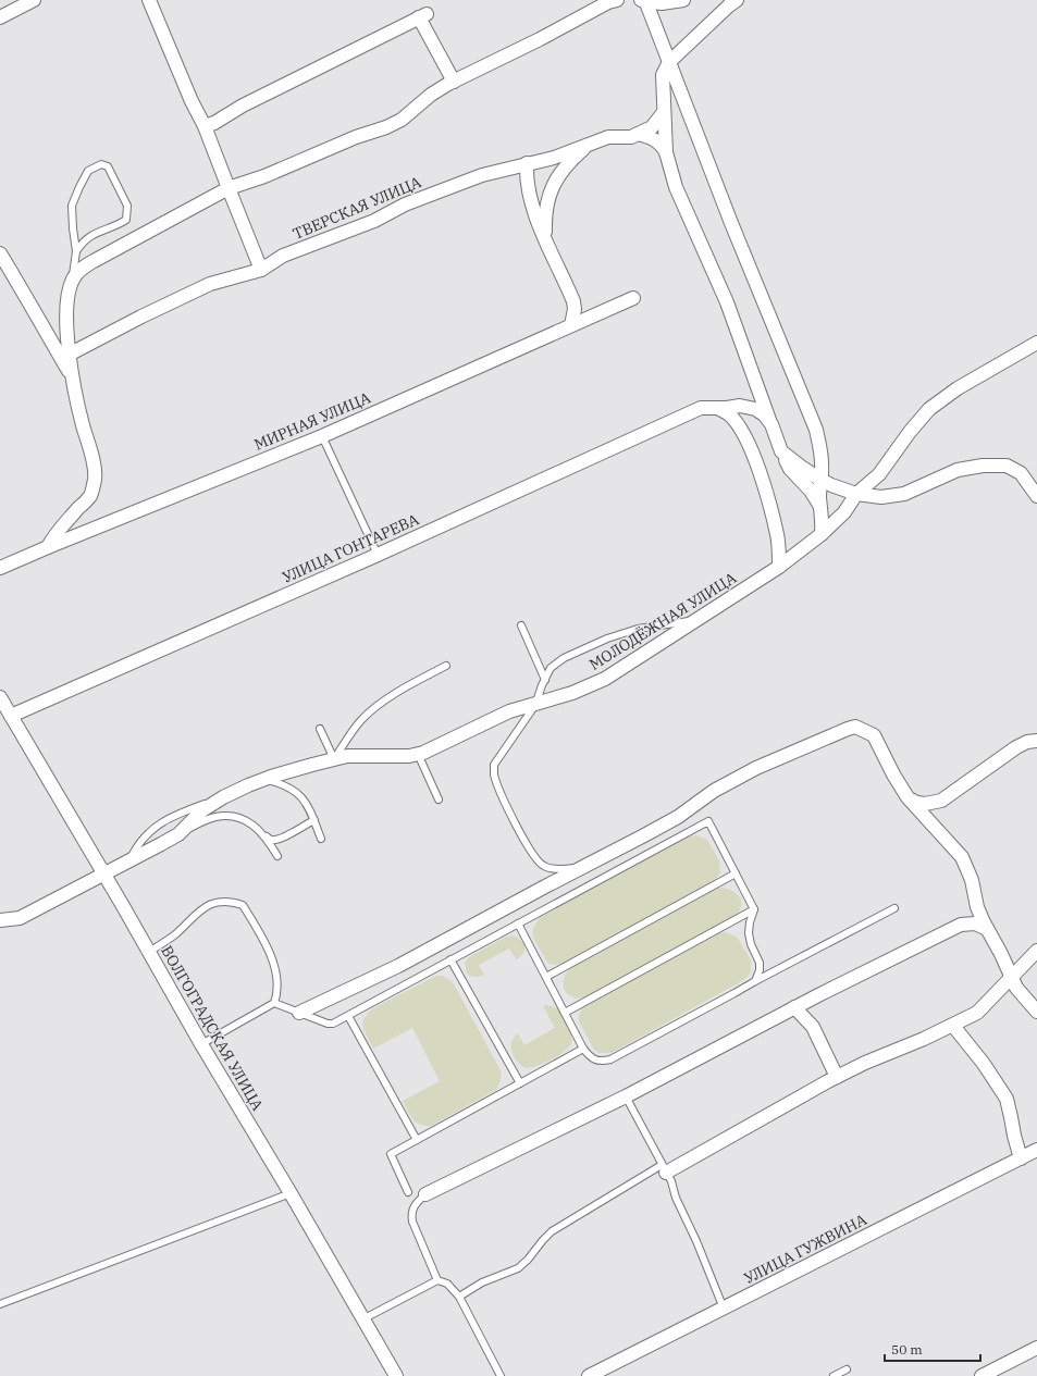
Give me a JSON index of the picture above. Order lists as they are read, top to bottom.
{
  "streets": {
    "street": [
      "ТВЕРСКАЯ УЛИЦА",
      "МИРНАЯ УЛИЦА",
      "УЛИЦА ГОНТАРЕВА",
      "МОЛОДЁЖНАЯ УЛИЦА",
      "ВОЛГОГРАДСКАЯ УЛИЦА",
      "УЛИЦА ГУЖВИНА"
    ]
  },
  "crossings": [
    ["УЛИЦА ГОНТАРЕВА", "ВОЛГОГРАДСКАЯ УЛИЦА"],
    ["МОЛОДЁЖНАЯ УЛИЦА", "ВОЛГОГРАДСКАЯ УЛИЦА"]
  ],
  "scale_bar": "50 m"
}
